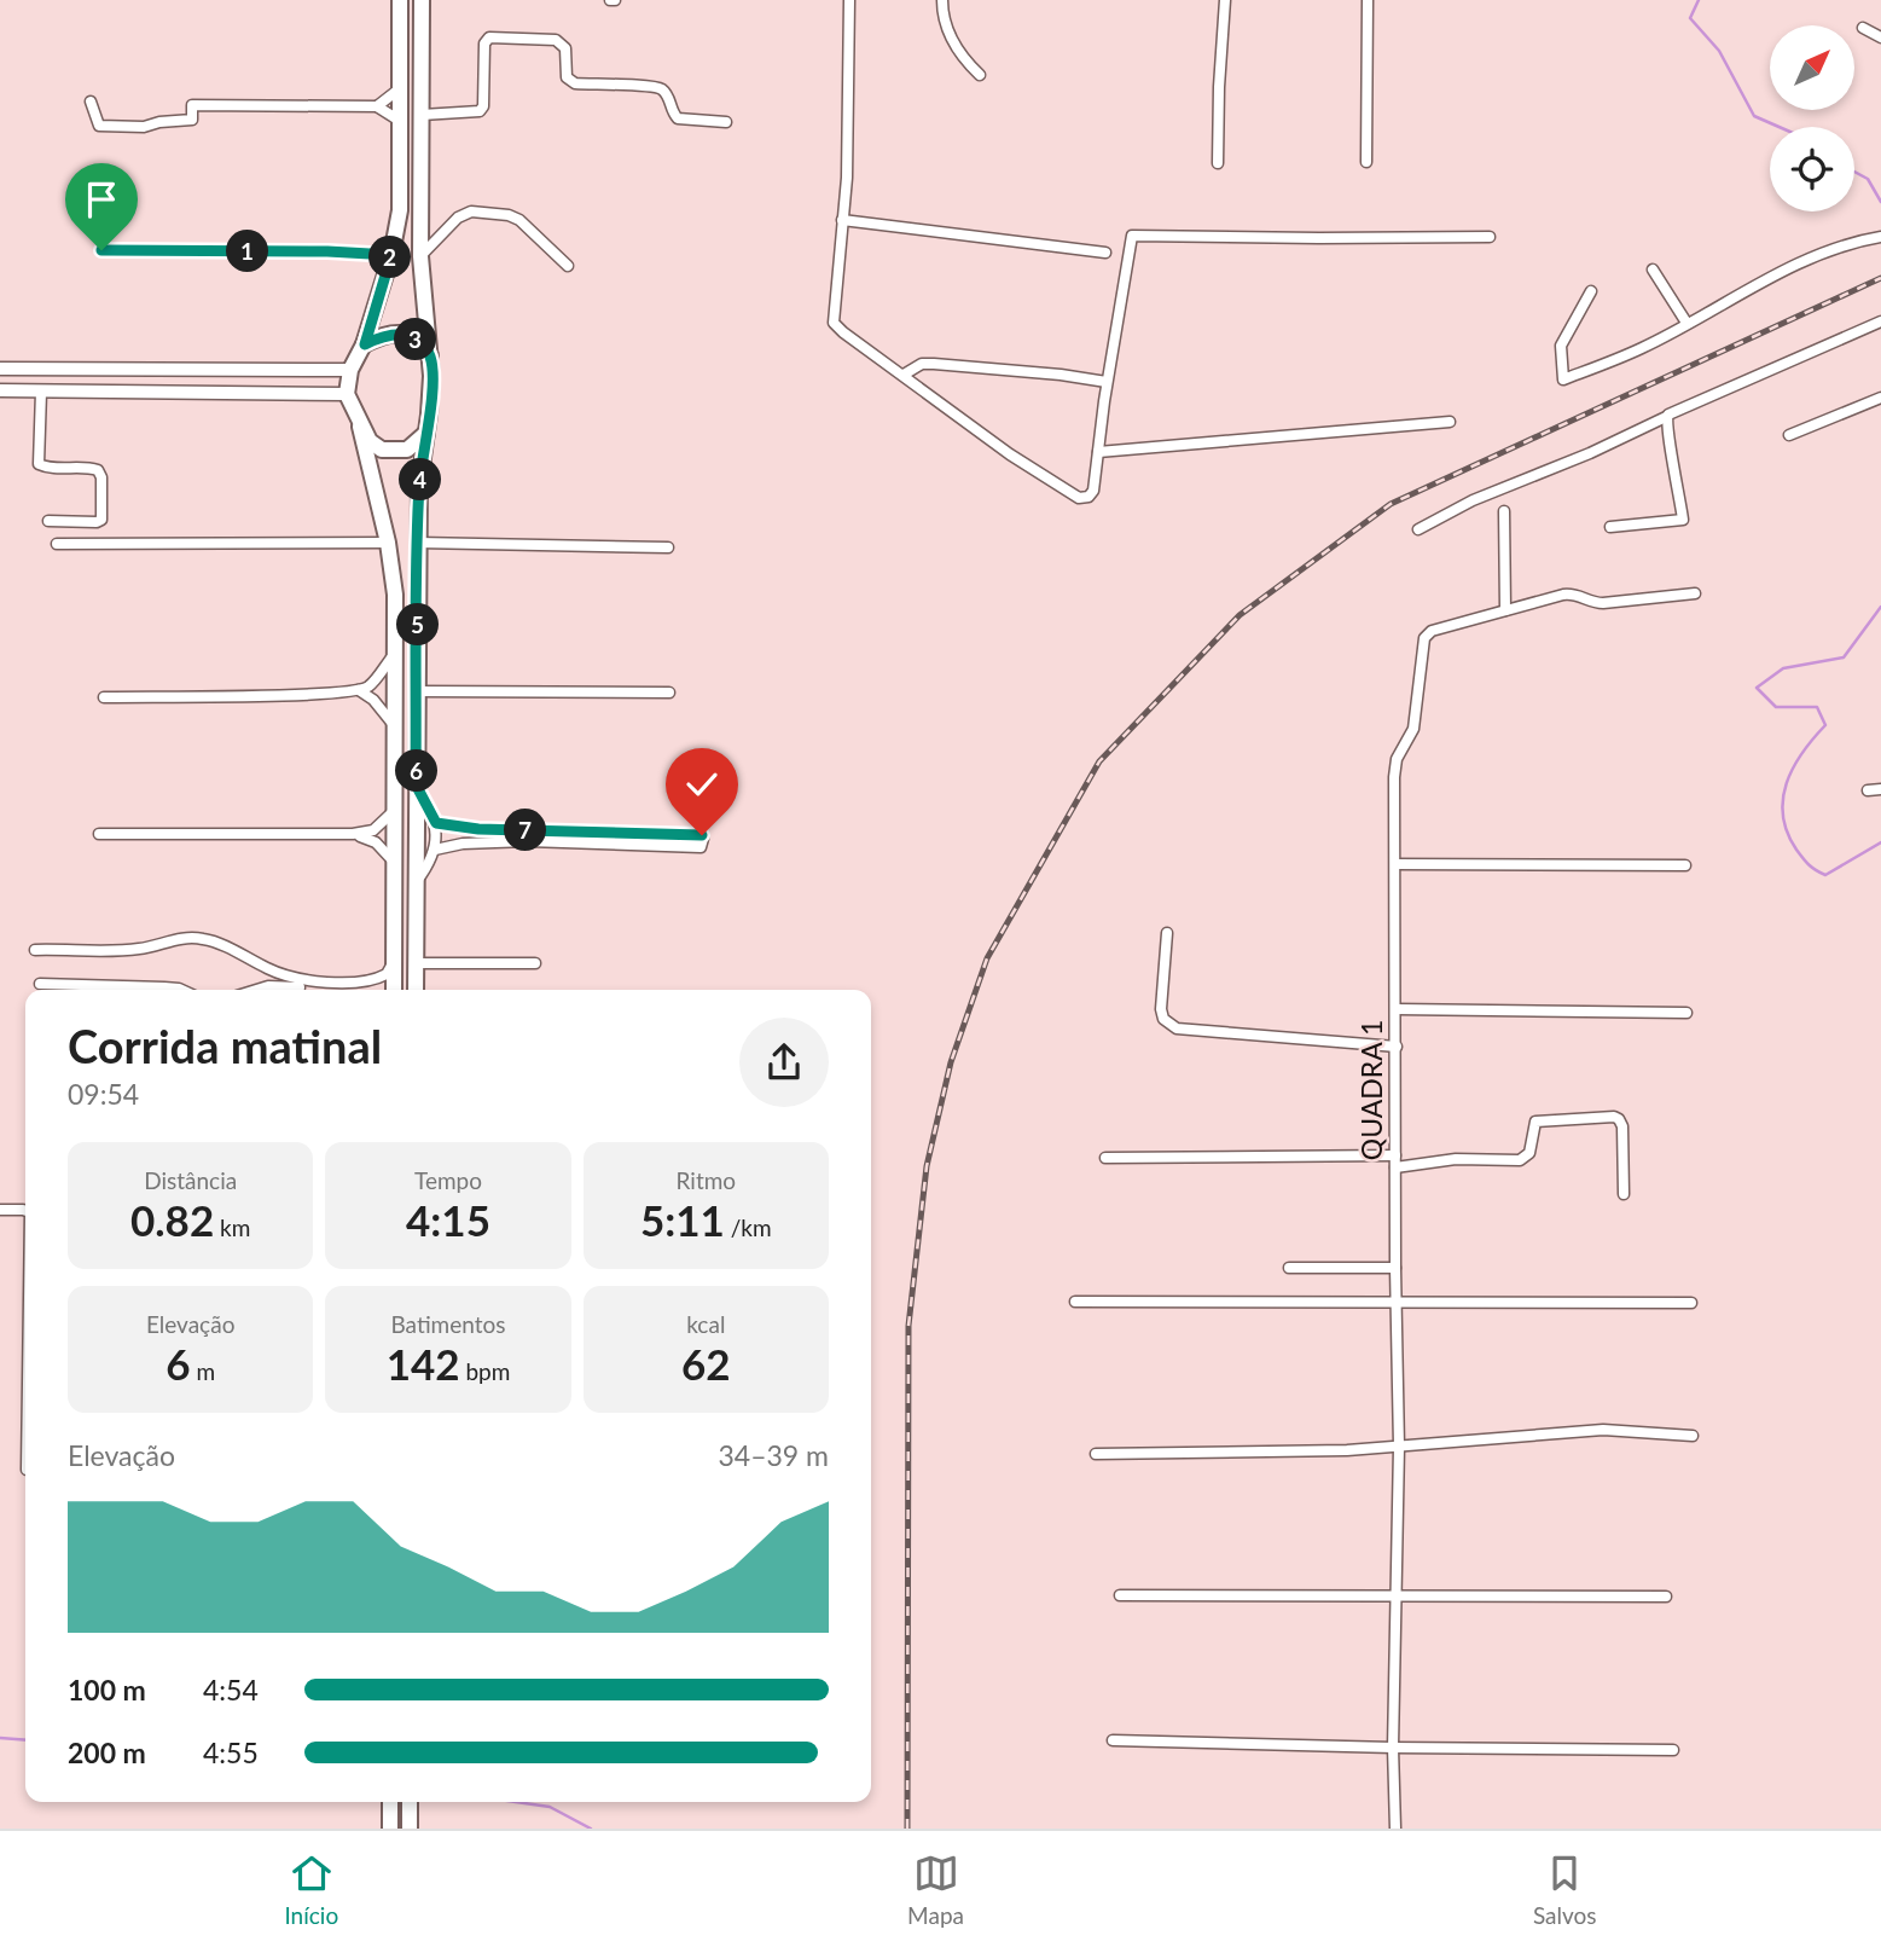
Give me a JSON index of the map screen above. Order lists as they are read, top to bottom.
{
  "streets": {
    "street": ["QUADRA 1"]
  },
  "north": "top right",
  "page": {
    "pins": [
      "1",
      "2",
      "3",
      "4",
      "5",
      "6",
      "7"
    ],
    "heading": ["Corrida matinal", "09:54"],
    "stats": [
      ["Distância", "0.82 km"],
      ["Tempo", "4:15"],
      ["Ritmo", "5:11 /km"],
      ["Elevação", "6 m"],
      ["Batimentos", "142 bpm"],
      ["kcal", "62"]
    ],
    "chart": ["Elevação", "34–39 m"],
    "list": [
      {
        "name": "100 m",
        "note": "4:54"
      },
      {
        "name": "200 m",
        "note": "4:55"
      }
    ],
    "tabs": ["Início", "Mapa", "Salvos"]
  }
}
